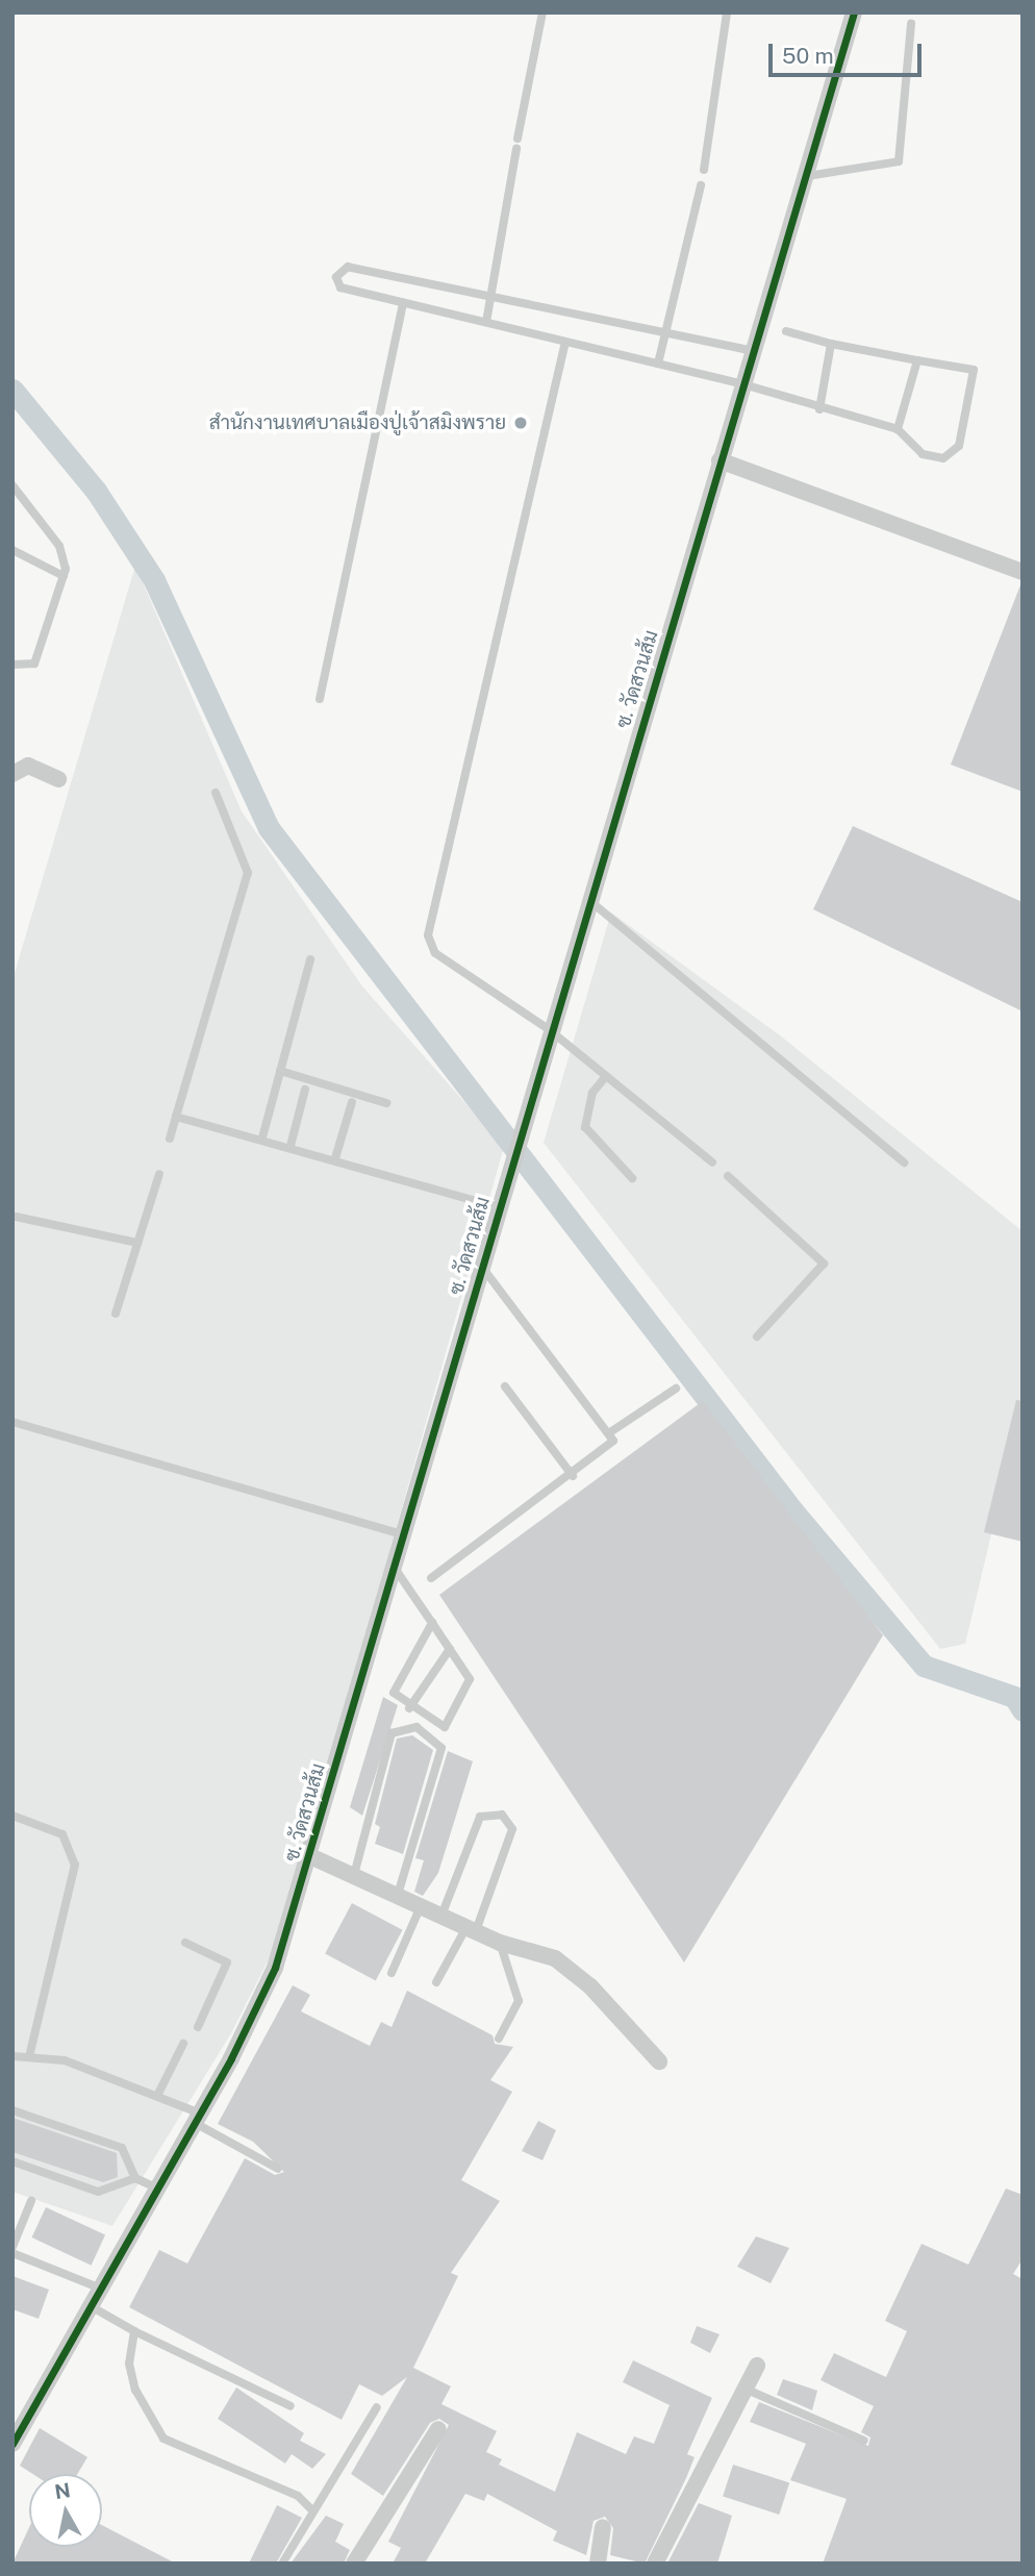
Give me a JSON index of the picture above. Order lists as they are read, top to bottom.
{
  "streets": {
    "street": ["ซ. วัดสวนส้ม"]
  },
  "places": ["สำนักงานเทศบาลเมืองปู่เจ้าสมิงพราย"],
  "scale_bar": "50 m",
  "north": "top"
}
